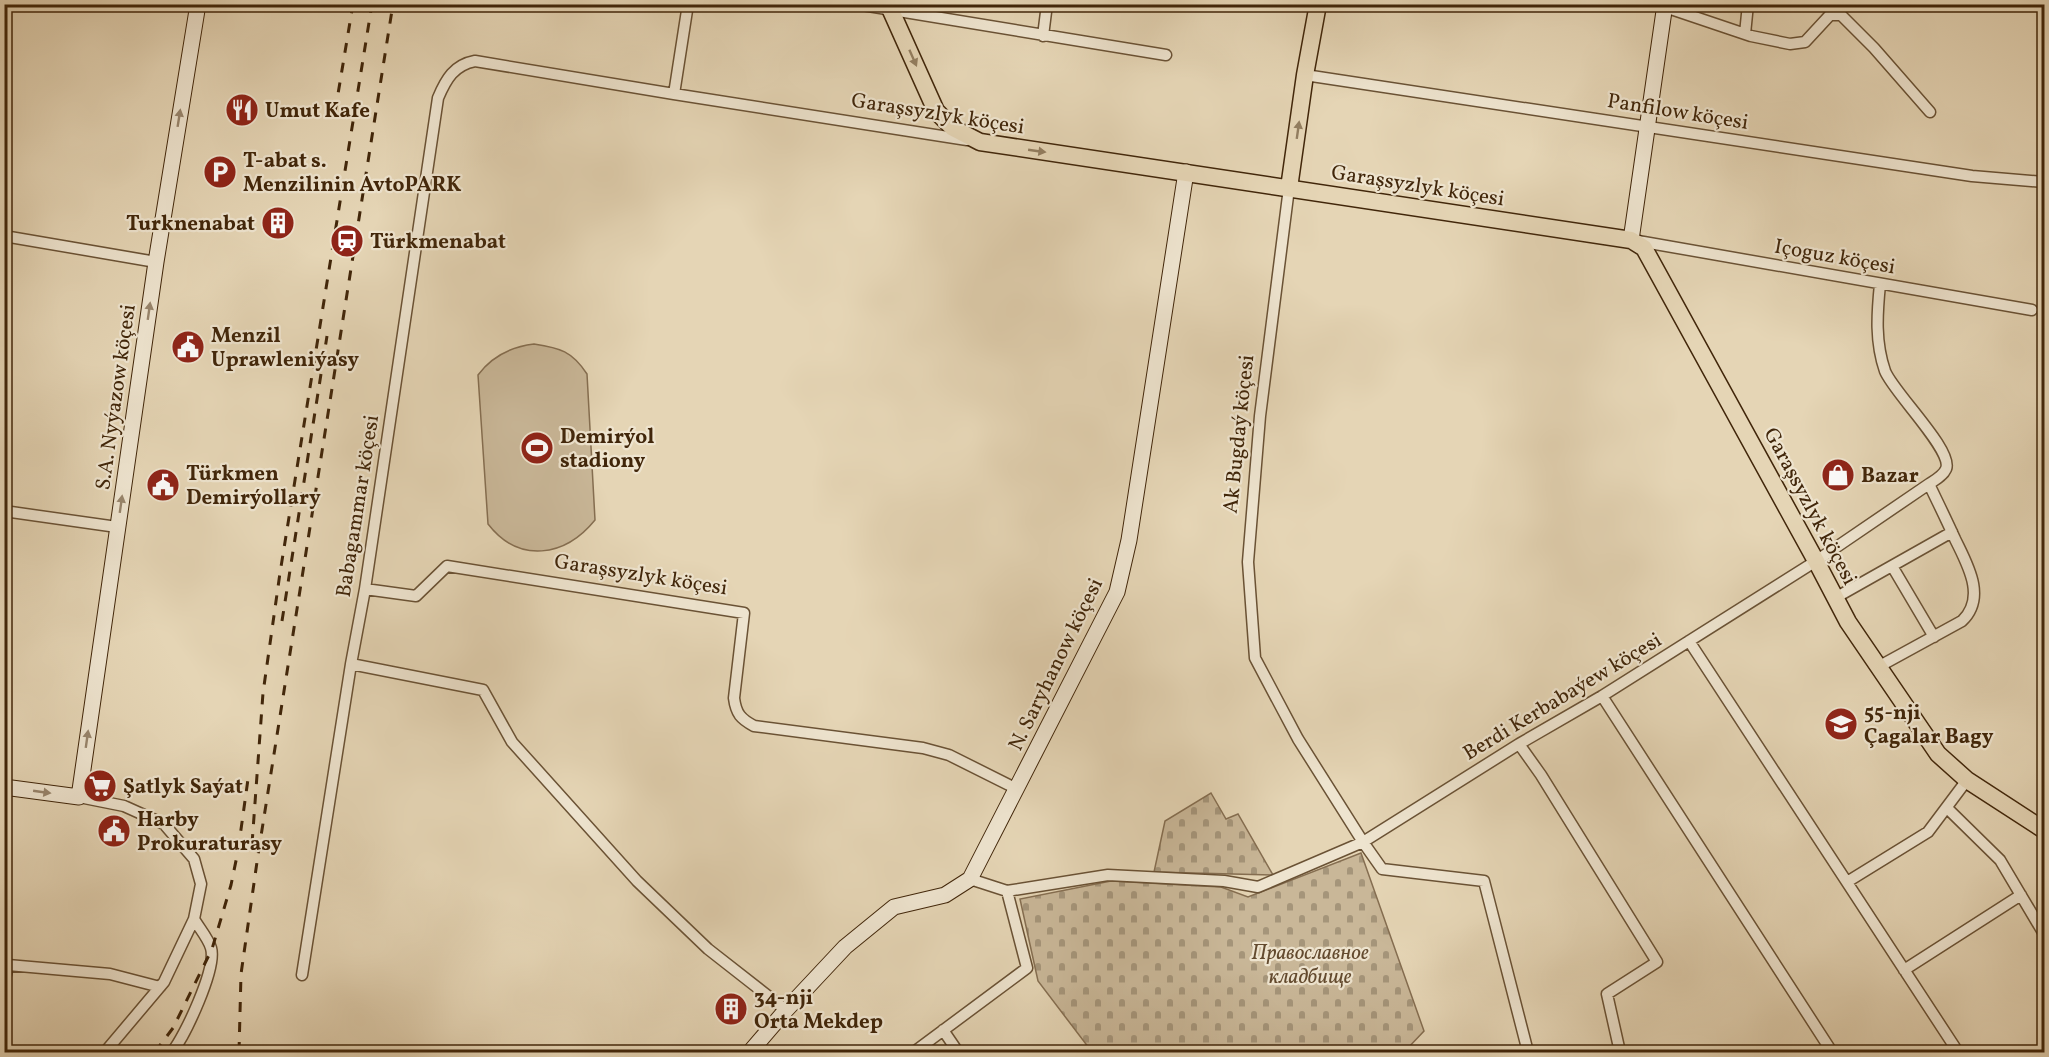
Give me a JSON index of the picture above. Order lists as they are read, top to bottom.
{
  "streets": {
    "main road": ["Garaşsyzlyk köçesi", "Ak Bugdaý köçesi"],
    "street": [
      "Panfilow köçesi",
      "Içoguz köçesi",
      "S.A. Nyýazow köçesi",
      "Babagammar köçesi",
      "N. Saryhanow köçesi",
      "Berdi Kerbabaýew köçesi"
    ]
  },
  "crossings": [
    ["Panfilow köçesi", "Ak Bugdaý köçesi"],
    ["Garaşsyzlyk köçesi", "Içoguz köçesi"],
    ["Garaşsyzlyk köçesi", "Ak Bugdaý köçesi"],
    ["Garaşsyzlyk köçesi", "Babagammar köçesi"],
    ["Garaşsyzlyk köçesi", "N. Saryhanow köçesi"],
    ["Garaşsyzlyk köçesi", "Berdi Kerbabaýew köçesi"],
    ["Içoguz köçesi", "Berdi Kerbabaýew köçesi"],
    ["Ak Bugdaý köçesi", "Berdi Kerbabaýew köçesi"],
    ["N. Saryhanow köçesi", "Berdi Kerbabaýew köçesi"]
  ],
  "one_way": ["S.A. Nyýazow köçesi"],
  "parks": ["Православное кладбище"],
  "places": {
    "restaurant": ["Umut Kafe"],
    "parking": ["T-abat s. Menzilinin AvtoPARK"],
    "building": ["Turknenabat", "34-nji Orta Mekdep"],
    "station": ["Türkmenabat"],
    "public building": ["Menzil Uprawleniýasy", "Türkmen Demirýollary", "Harby Prokuraturasy"],
    "sports": ["Demirýol stadiony"],
    "shop": ["Bazar"],
    "school or university": ["55-nji Çagalar Bagy"],
    "supermarket": ["Şatlyk Saýat"]
  }
}
